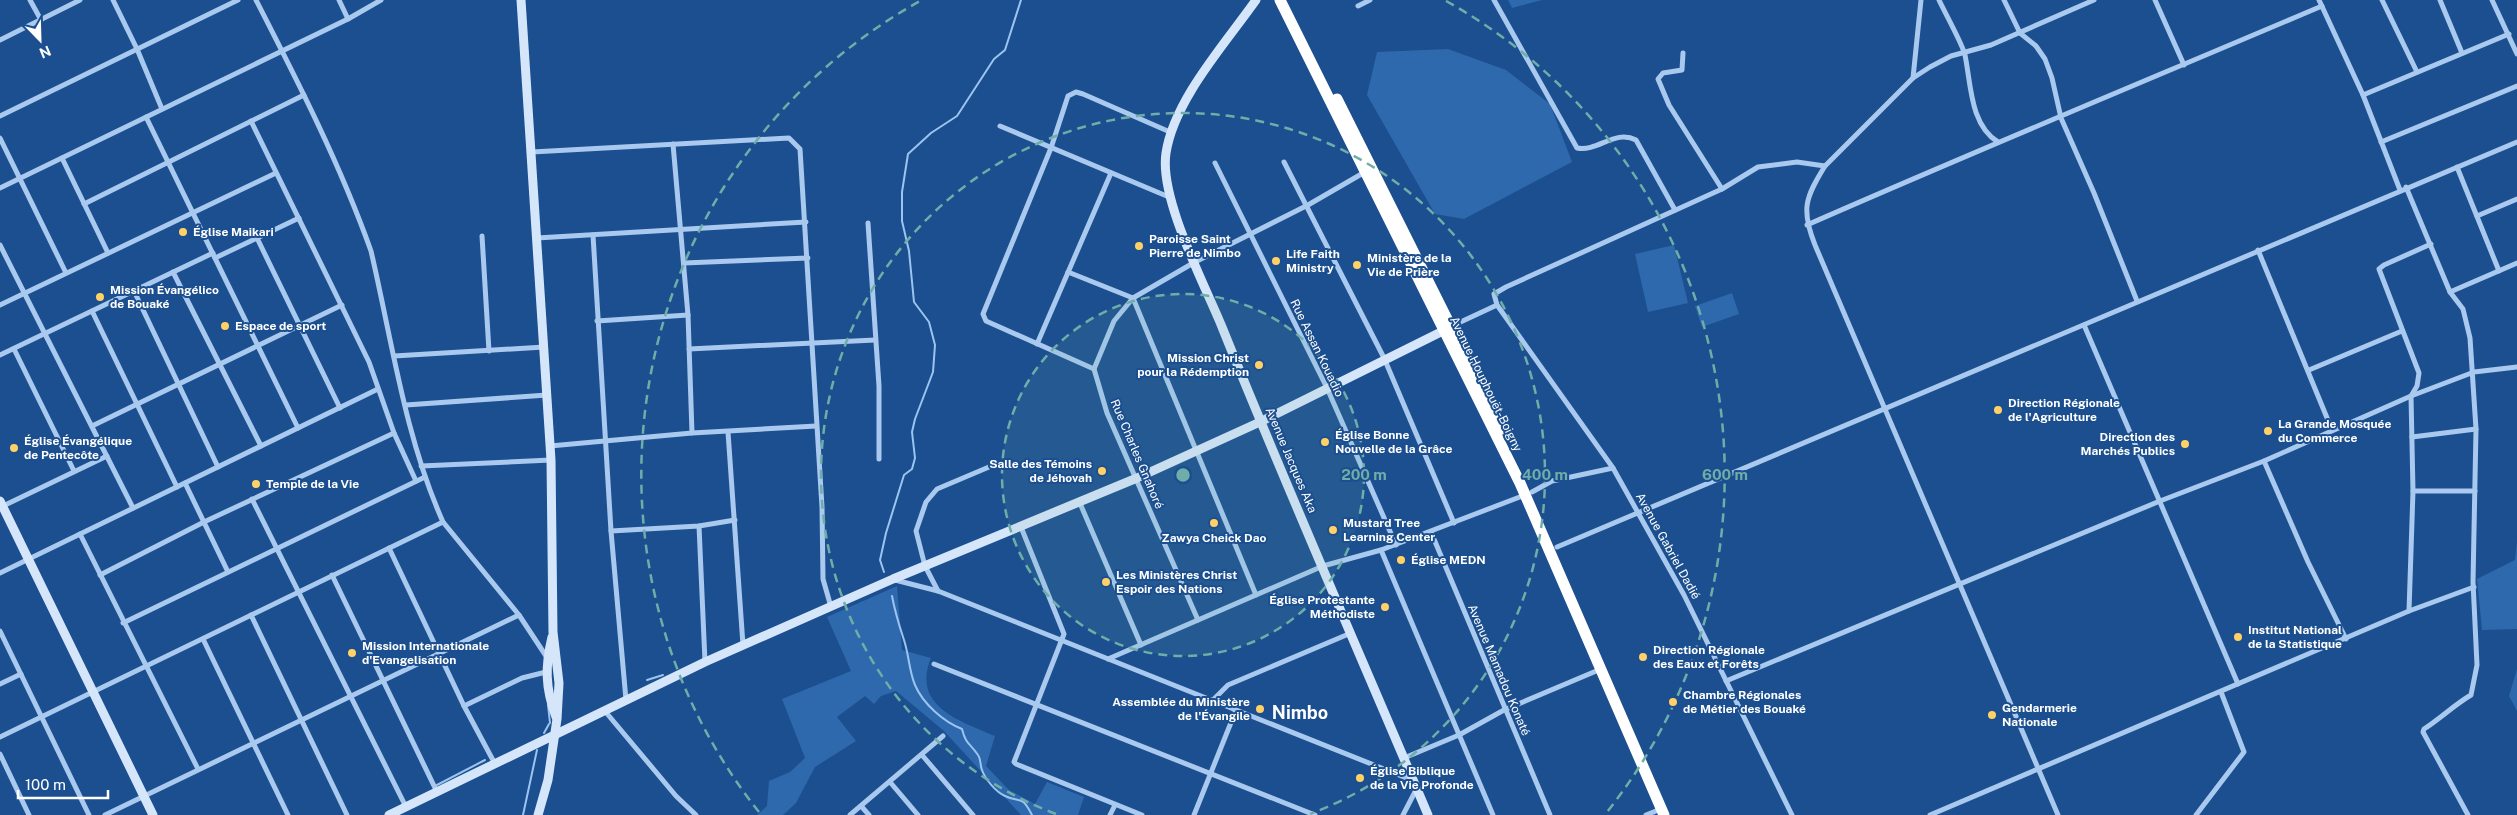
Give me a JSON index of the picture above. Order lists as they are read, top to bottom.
{
  "streets": {
    "highway": ["Avenue Houphouët-Boigny"],
    "street": [
      "Rue Assan Kouadio",
      "Rue Charles Gnahoré",
      "Avenue Jacques Aka",
      "Avenue Gabriel Dadié",
      "Avenue Mamadou Konaté"
    ]
  },
  "districts": ["Nimbo"],
  "places": [
    "Église Maikari",
    "Paroisse Saint Pierre de Nimbo",
    "Life Faith Ministry",
    "Ministère de la Vie de Prière",
    "Mission Évangélico de Bouaké",
    "Espace de sport",
    "Mission Christ pour la Rédemption",
    "Direction Régionale de l'Agriculture",
    "La Grande Mosquée du Commerce",
    "Église Bonne Nouvelle de la Grâce",
    "Direction des Marchés Publics",
    "Église Évangélique de Pentecôte",
    "Salle des Témoins de Jéhovah",
    "Temple de la Vie",
    "Zawya Cheick Dao",
    "Mustard Tree Learning Center",
    "Église MEDN",
    "Les Ministères Christ Espoir des Nations",
    "Église Protestante Méthodiste",
    "Institut National de la Statistique",
    "Mission Internationale d'Evangelisation",
    "Direction Régionale des Eaux et Forêts",
    "Chambre Régionales de Métier des Bouaké",
    "Assemblée du Ministère de l'Évangile",
    "Gendarmerie Nationale",
    "Église Biblique de la Vie Profonde"
  ],
  "scale_bar": "100 m",
  "north": "bottom right",
  "rings": ["200 m", "400 m", "600 m"]
}
